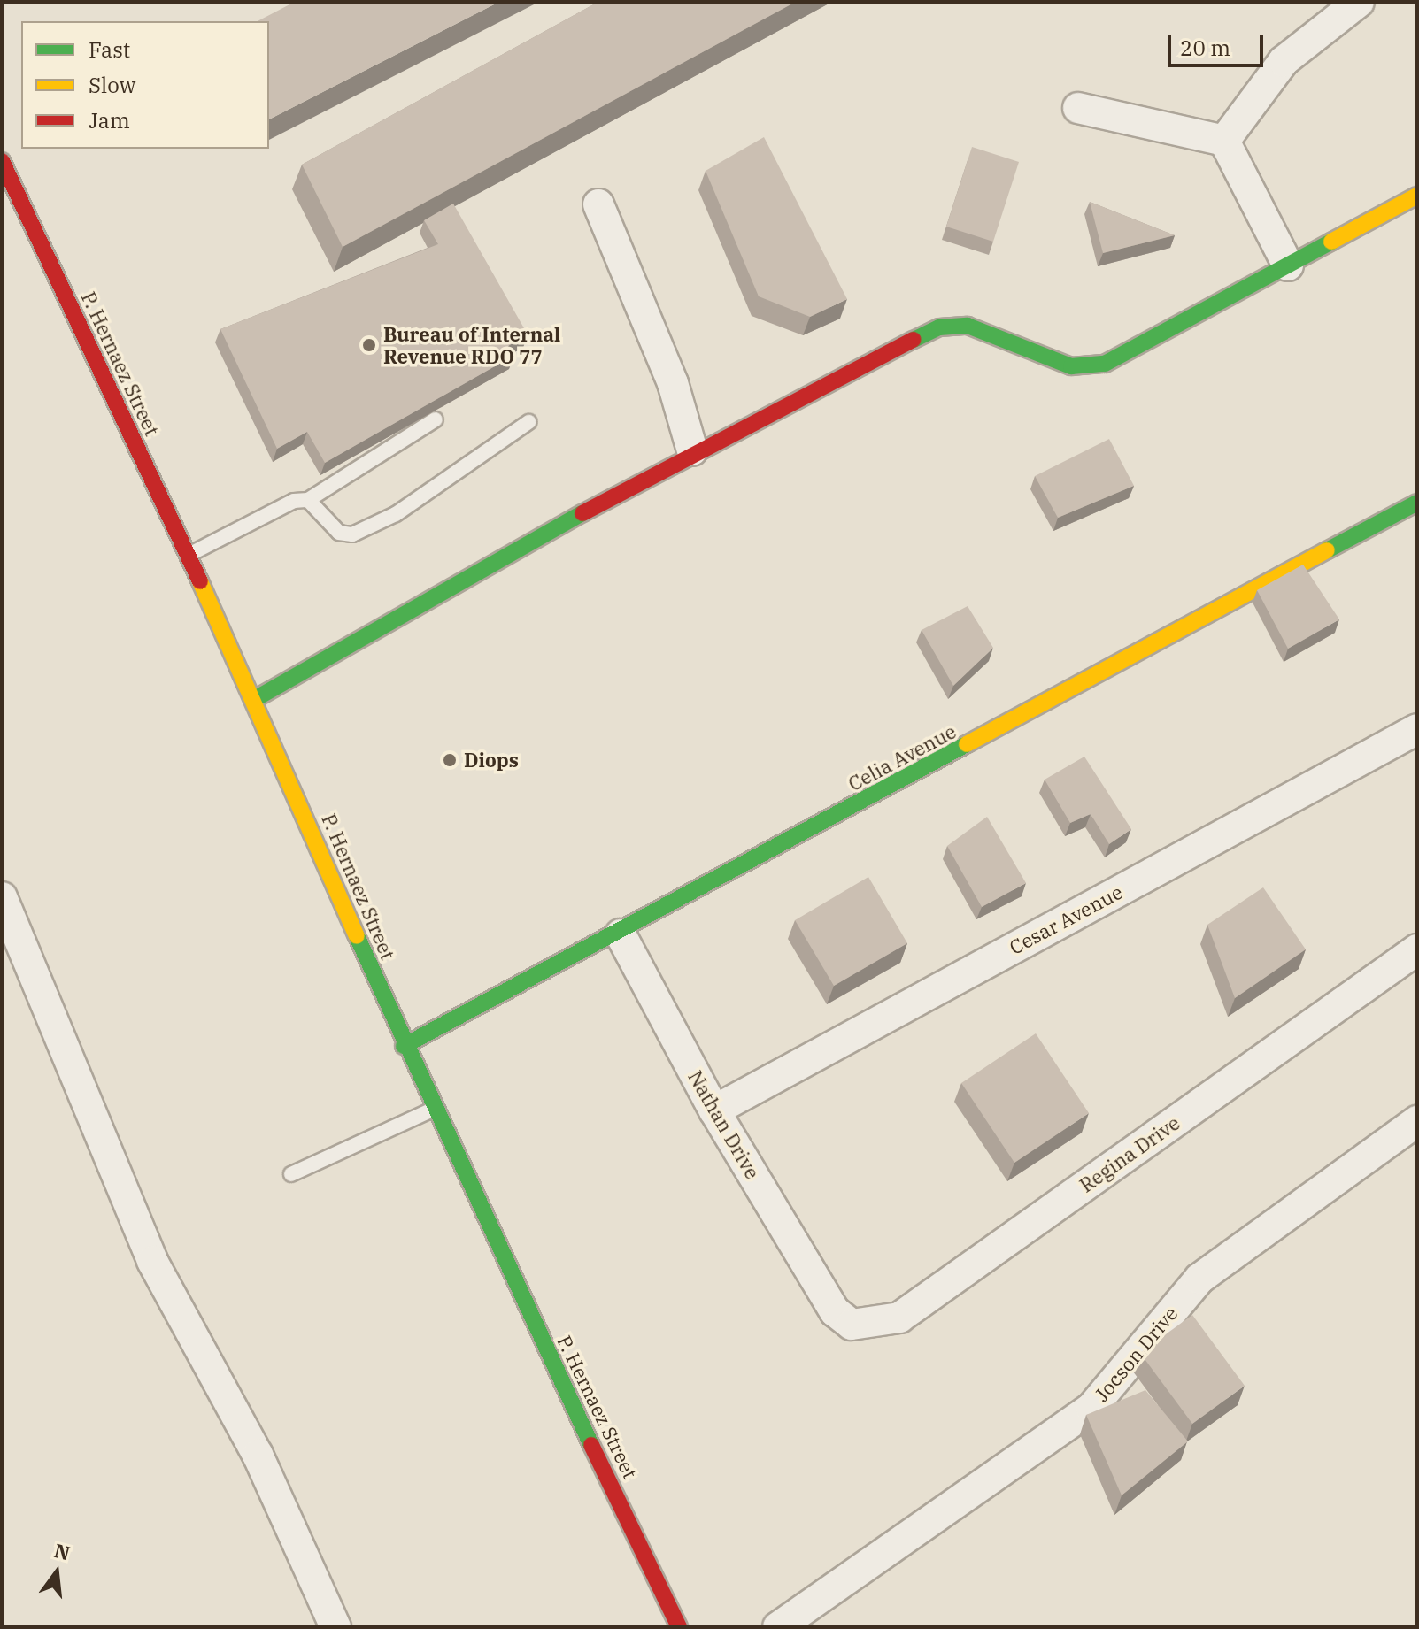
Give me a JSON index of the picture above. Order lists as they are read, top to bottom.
{
  "streets": {
    "street": [
      "P. Hernaez Street",
      "Celia Avenue",
      "Cesar Avenue",
      "Nathan Drive",
      "Regina Drive",
      "Jocson Drive"
    ]
  },
  "crossings": [
    ["P. Hernaez Street", "Celia Avenue"],
    ["Celia Avenue", "Nathan Drive"],
    ["Cesar Avenue", "Nathan Drive"],
    ["Nathan Drive", "Regina Drive"]
  ],
  "places": ["Bureau of Internal Revenue RDO 77", "Diops"],
  "legend": ["Fast", "Slow", "Jam"],
  "scale_bar": "20 m",
  "north": "top"
}
